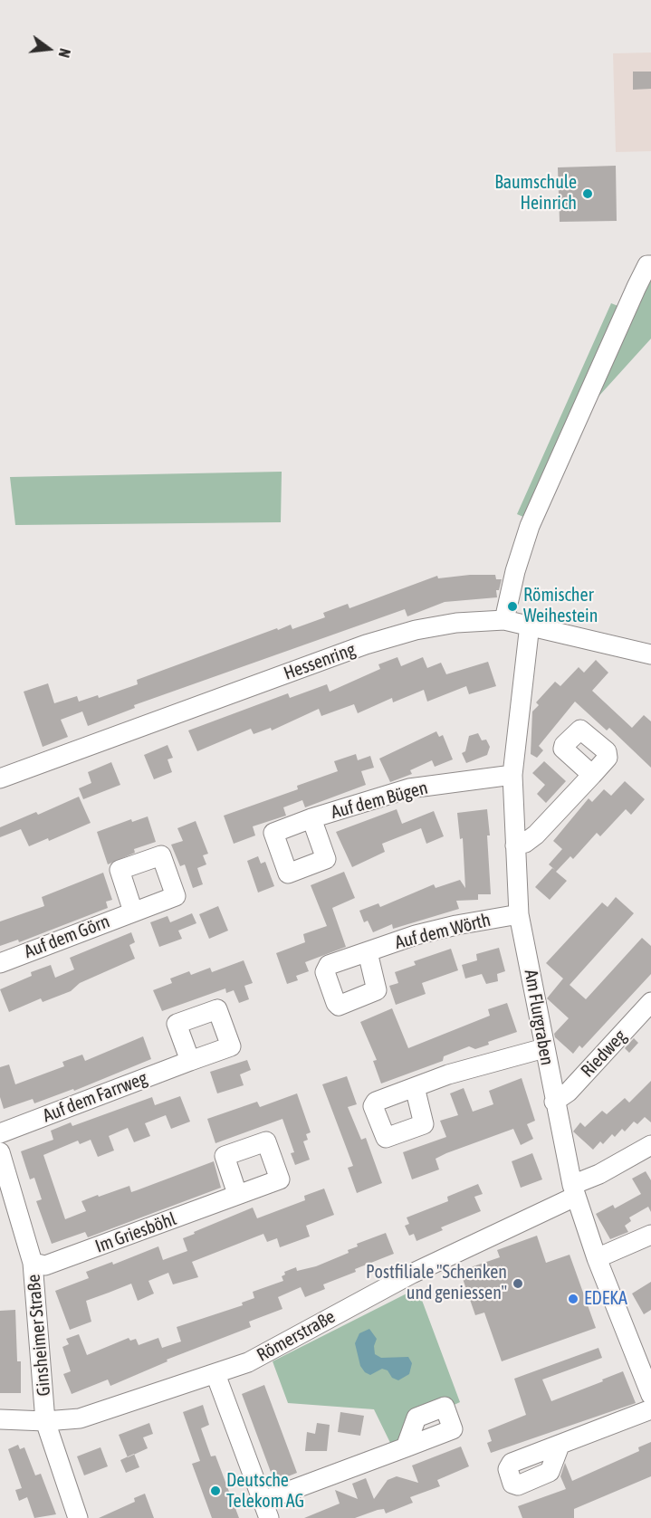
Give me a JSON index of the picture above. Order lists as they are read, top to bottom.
{
  "streets": {
    "street": [
      "Hessenring",
      "Auf dem Bügen",
      "Auf dem Wörth",
      "Auf dem Görn",
      "Am Flurgraben",
      "Riedweg",
      "Auf dem Farrweg",
      "Im Griesböhl",
      "Ginsheimer Straße",
      "Römerstraße"
    ]
  },
  "crossings": [
    ["Hessenring", "Am Flurgraben"],
    ["Auf dem Bügen", "Am Flurgraben"],
    ["Auf dem Wörth", "Am Flurgraben"],
    ["Am Flurgraben", "Riedweg"],
    ["Am Flurgraben", "Römerstraße"],
    ["Im Griesböhl", "Ginsheimer Straße"],
    ["Ginsheimer Straße", "Römerstraße"]
  ],
  "places": [
    "Baumschule Heinrich",
    "Römischer Weihestein",
    "Postfiliale \"Schenken und geniessen\"",
    "EDEKA",
    "Deutsche Telekom AG"
  ],
  "north": "right"
}
